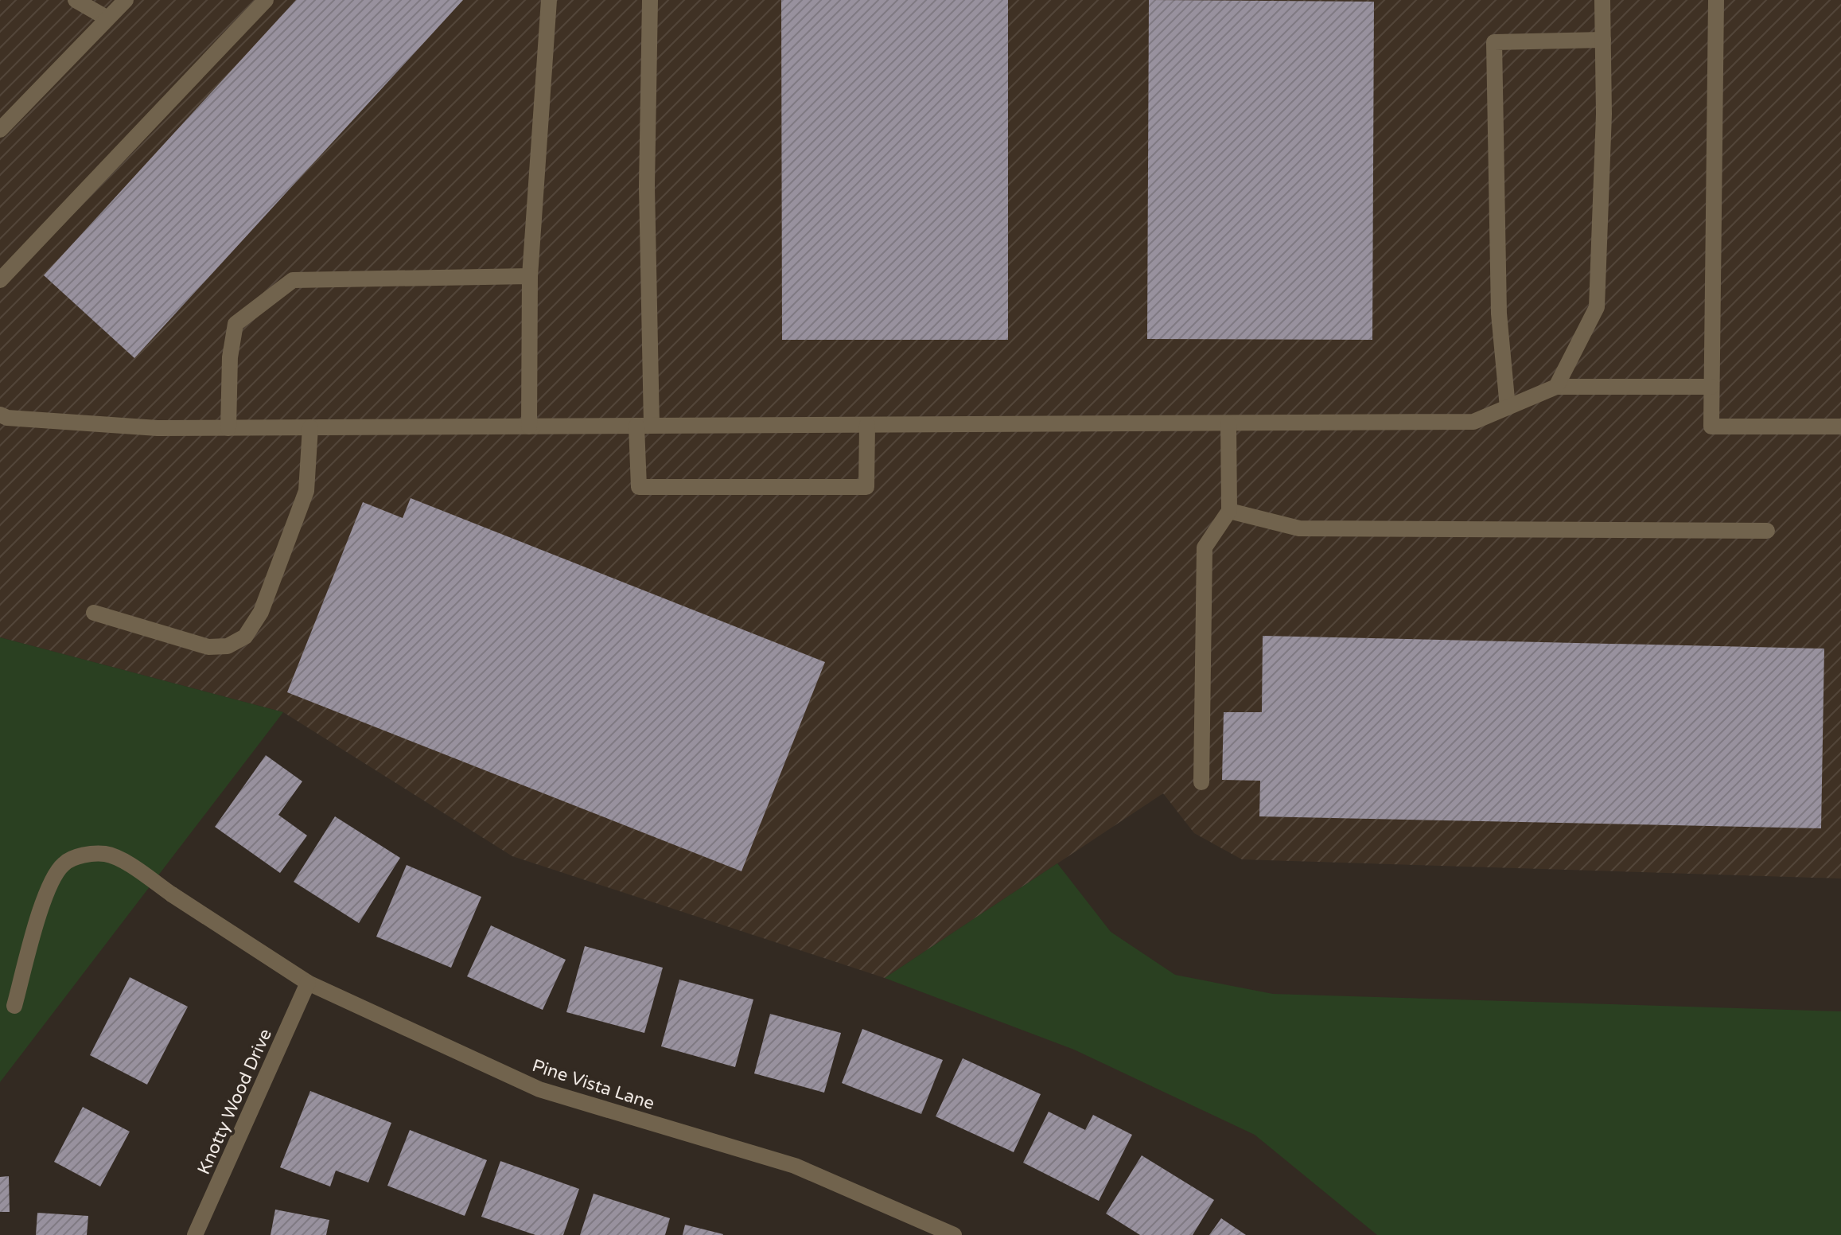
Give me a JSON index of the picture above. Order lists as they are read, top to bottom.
{
  "streets": {
    "street": ["Pine Vista Lane", "Knotty Wood Drive"]
  },
  "crossings": [
    ["Pine Vista Lane", "Knotty Wood Drive"]
  ]
}
